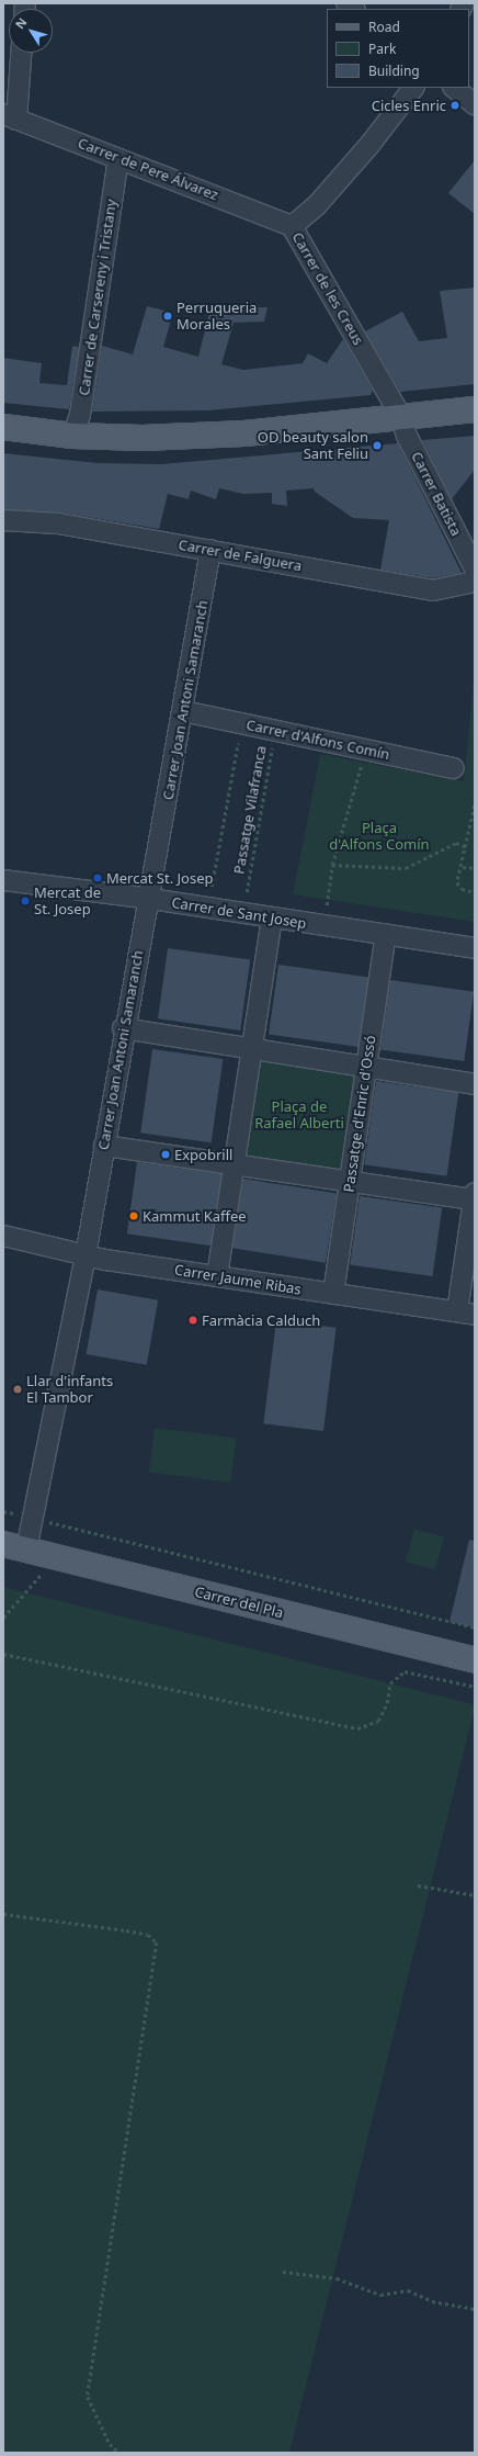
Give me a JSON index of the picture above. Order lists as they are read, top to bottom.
{
  "streets": {
    "main road": ["Carrer del Pla"],
    "street": [
      "Carrer de Pere Álvarez",
      "Carrer de les Creus",
      "Carrer de Carsereny i Tristany",
      "Carrer Batista",
      "Carrer de Falguera",
      "Carrer Joan Antoni Samaranch",
      "Carrer d'Alfons Comín",
      "Carrer de Sant Josep",
      "Passatge d'Enric d'Ossó",
      "Carrer Jaume Ribas"
    ],
    "path": ["Passatge Vilafranca"]
  },
  "crossings": [
    ["Carrer de Pere Álvarez", "Carrer de les Creus"],
    ["Carrer de Pere Álvarez", "Carrer de Carsereny i Tristany"],
    ["Carrer de les Creus", "Carrer Batista"],
    ["Carrer de Falguera", "Carrer Joan Antoni Samaranch"],
    ["Carrer Joan Antoni Samaranch", "Carrer d'Alfons Comín"],
    ["Carrer Joan Antoni Samaranch", "Carrer de Sant Josep"],
    ["Carrer Joan Antoni Samaranch", "Carrer Jaume Ribas"],
    ["Carrer Joan Antoni Samaranch", "Carrer del Pla"],
    ["Carrer d'Alfons Comín", "Passatge Vilafranca"],
    ["Carrer de Sant Josep", "Passatge d'Enric d'Ossó"],
    ["Passatge d'Enric d'Ossó", "Carrer Jaume Ribas"]
  ],
  "parks": ["Plaça d'Alfons Comín", "Plaça de Rafael Alberti"],
  "places": [
    "Cicles Enric",
    "Perruqueria Morales",
    "OD beauty salon Sant Feliu",
    "Mercat St. Josep",
    "Mercat de St. Josep",
    "Expobrill",
    "Kammut Kaffee",
    "Farmàcia Calduch",
    "Llar d'infants El Tambor"
  ],
  "legend": ["Road", "Park", "Building"],
  "north": "top left"
}
